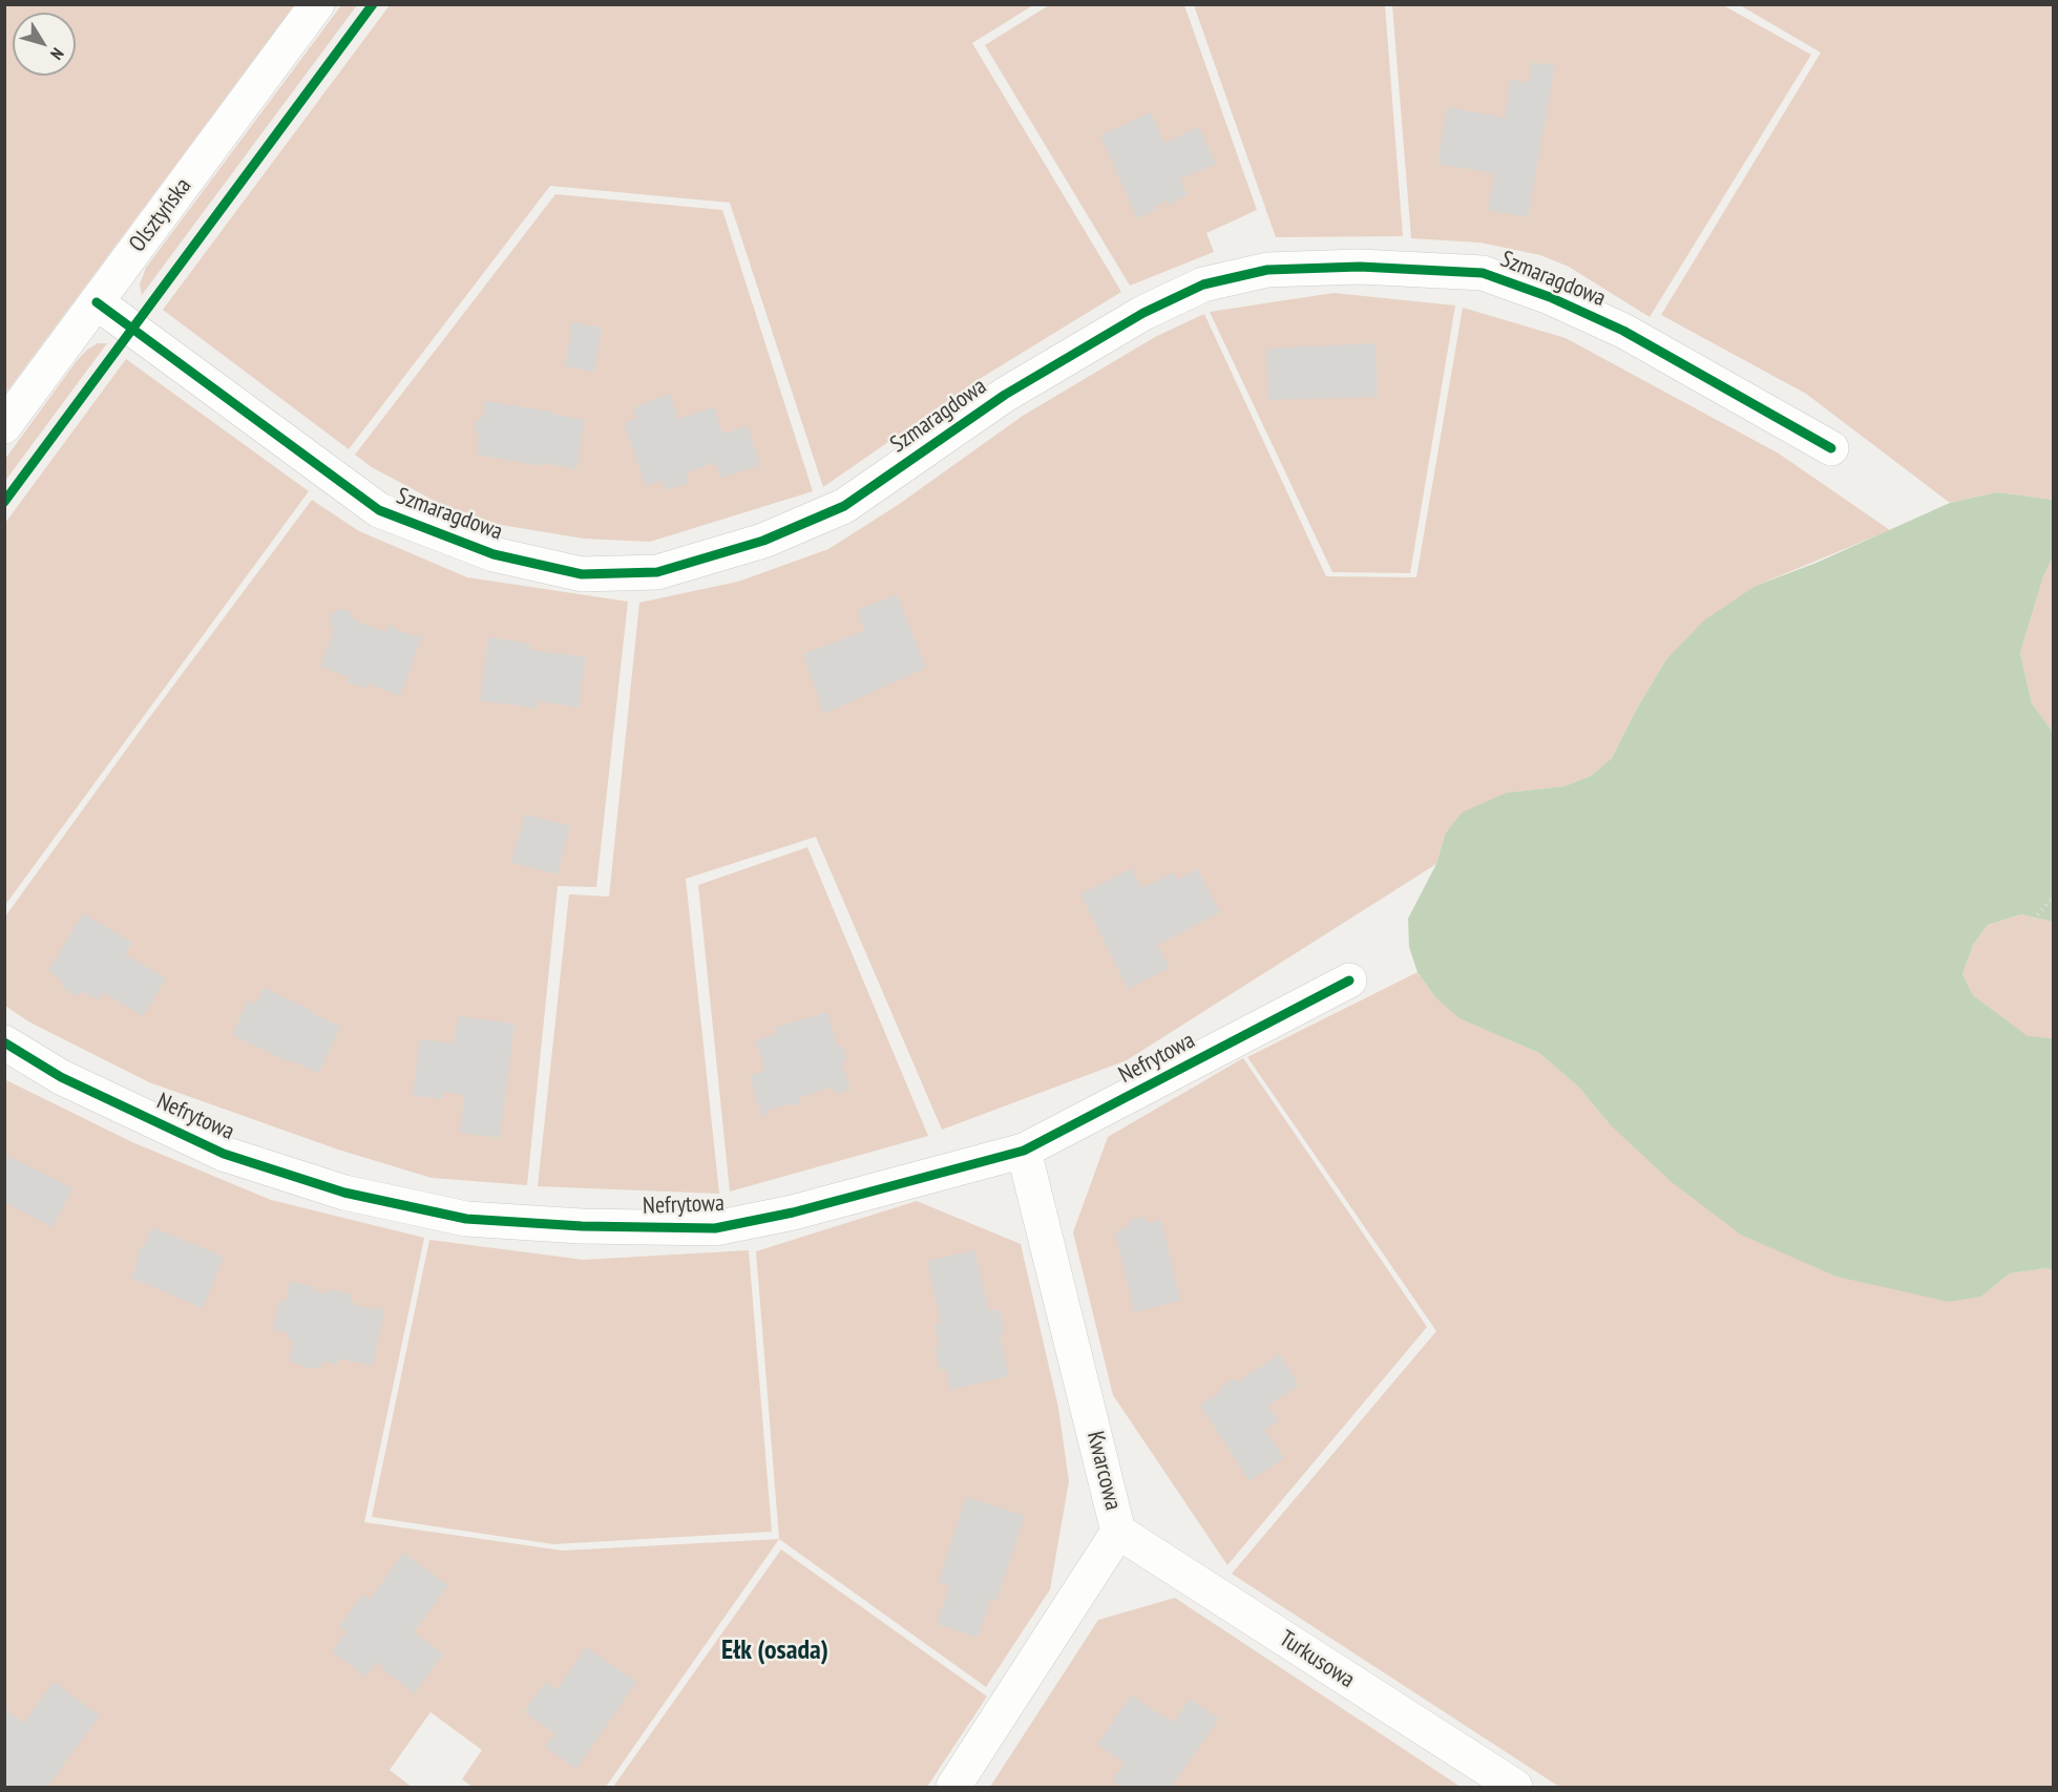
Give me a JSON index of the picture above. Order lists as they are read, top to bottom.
{
  "streets": {
    "street": [
      "Olsztyńska",
      "Szmaragdowa",
      "Nefrytowa",
      "Kwarcowa",
      "Turkusowa"
    ]
  },
  "crossings": [
    ["Olsztyńska", "Szmaragdowa"],
    ["Nefrytowa", "Kwarcowa"],
    ["Kwarcowa", "Turkusowa"]
  ],
  "districts": ["Ełk (osada)"],
  "north": "bottom right"
}
